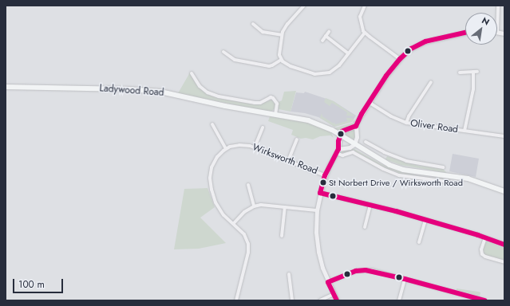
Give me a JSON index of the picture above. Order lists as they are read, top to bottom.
{
  "streets": {
    "main road": ["Ladywood Road"],
    "street": ["Oliver Road", "Wirksworth Road"]
  },
  "places": ["St Norbert Drive / Wirksworth Road"],
  "scale_bar": "100 m",
  "north": "top right"
}
